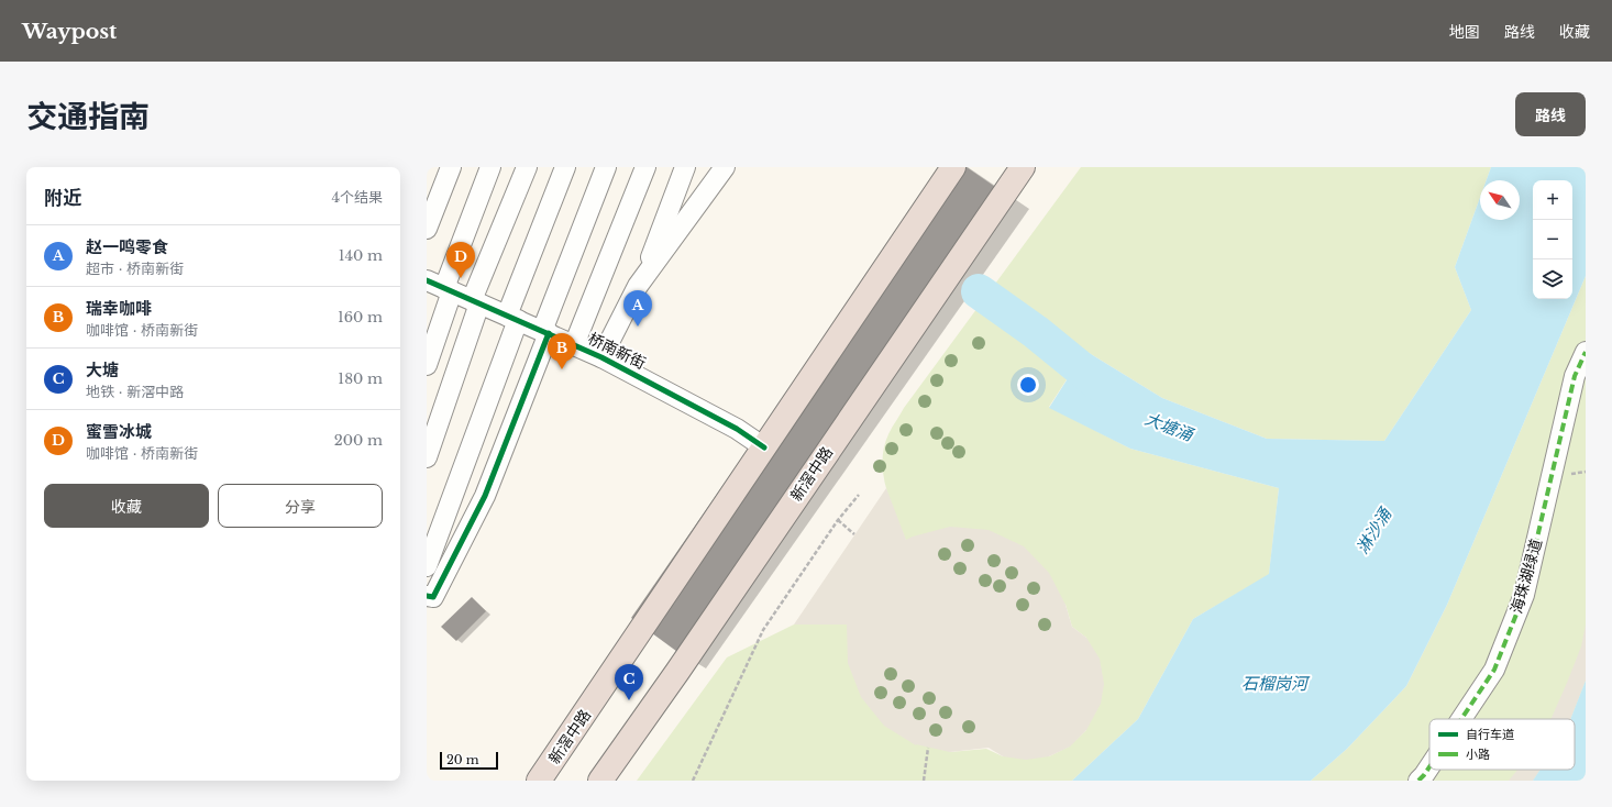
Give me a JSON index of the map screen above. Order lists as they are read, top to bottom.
{
  "streets": {
    "highway": ["新滘中路"],
    "street": ["桥南新街", "海珠湖绿道"]
  },
  "crossings": [
    ["桥南新街", "新滘中路"]
  ],
  "water": ["大塘涌", "淋沙涌", "石榴岗河"],
  "legend": ["自行车道", "小路"],
  "scale_bar": "20 m",
  "north": "top left",
  "page": {
    "header": "Waypost",
    "nav": ["地图", "路线", "收藏"],
    "title": "交通指南",
    "buttons": [
      "路线",
      ["收藏", "分享"]
    ],
    "heading": ["附近", "4个结果"],
    "map_buttons": ["+", "−"],
    "list": [
      {
        "mark": "A",
        "name": "赵一鸣零食",
        "note": "超市 · 桥南新街",
        "value": "140 m"
      },
      {
        "mark": "B",
        "name": "瑞幸咖啡",
        "note": "咖啡馆 · 桥南新街",
        "value": "160 m"
      },
      {
        "mark": "C",
        "name": "大塘",
        "note": "地铁 · 新滘中路",
        "value": "180 m"
      },
      {
        "mark": "D",
        "name": "蜜雪冰城",
        "note": "咖啡馆 · 桥南新街",
        "value": "200 m"
      }
    ],
    "pins": [
      "D",
      "A",
      "B",
      "C"
    ],
    "scale": "20 m"
  }
}
